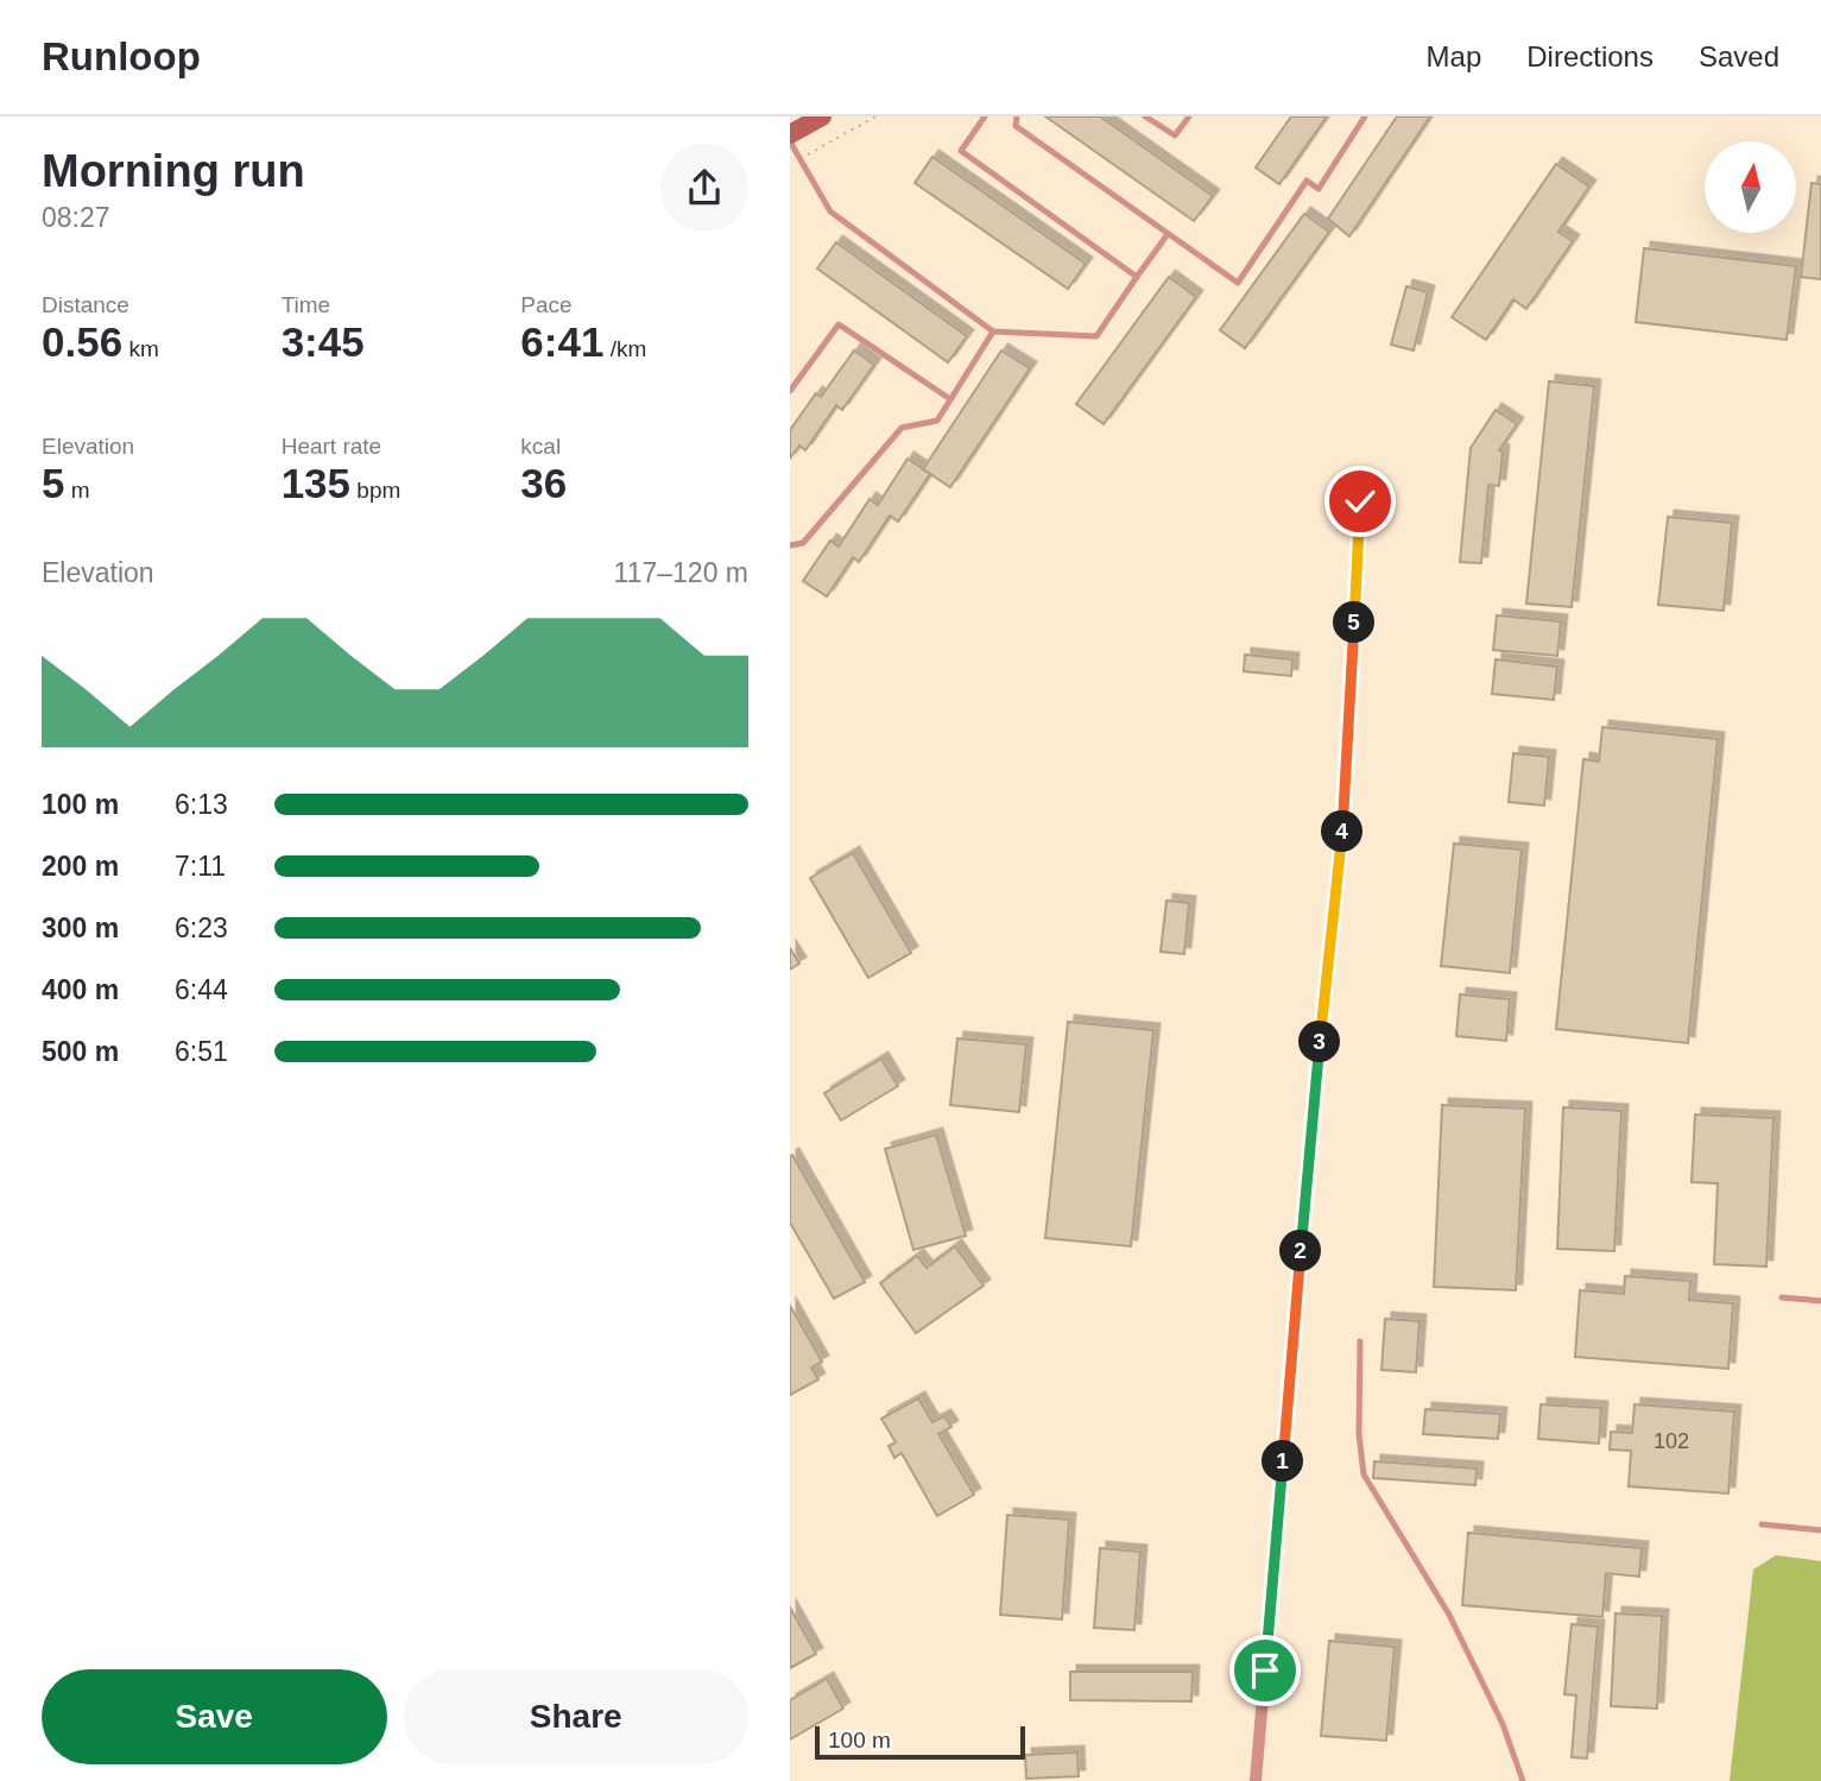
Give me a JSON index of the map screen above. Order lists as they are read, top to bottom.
{
  "house_numbers": ["102"],
  "scale_bar": "100 m",
  "north": "top",
  "page": {
    "header": "Runloop",
    "nav": ["Map", "Directions", "Saved"],
    "heading": ["Morning run", "08:27"],
    "stats": [
      ["Distance", "0.56 km"],
      ["Time", "3:45"],
      ["Pace", "6:41 /km"],
      ["Elevation", "5 m"],
      ["Heart rate", "135 bpm"],
      ["kcal", "36"]
    ],
    "chart": ["Elevation", "117–120 m"],
    "pins": [
      "5",
      "4",
      "3",
      "2",
      "1"
    ],
    "list": [
      {
        "name": "100 m",
        "note": "6:13"
      },
      {
        "name": "200 m",
        "note": "7:11"
      },
      {
        "name": "300 m",
        "note": "6:23"
      },
      {
        "name": "400 m",
        "note": "6:44"
      },
      {
        "name": "500 m",
        "note": "6:51"
      }
    ],
    "buttons": ["Save", "Share"],
    "scale": "100 m"
  }
}
